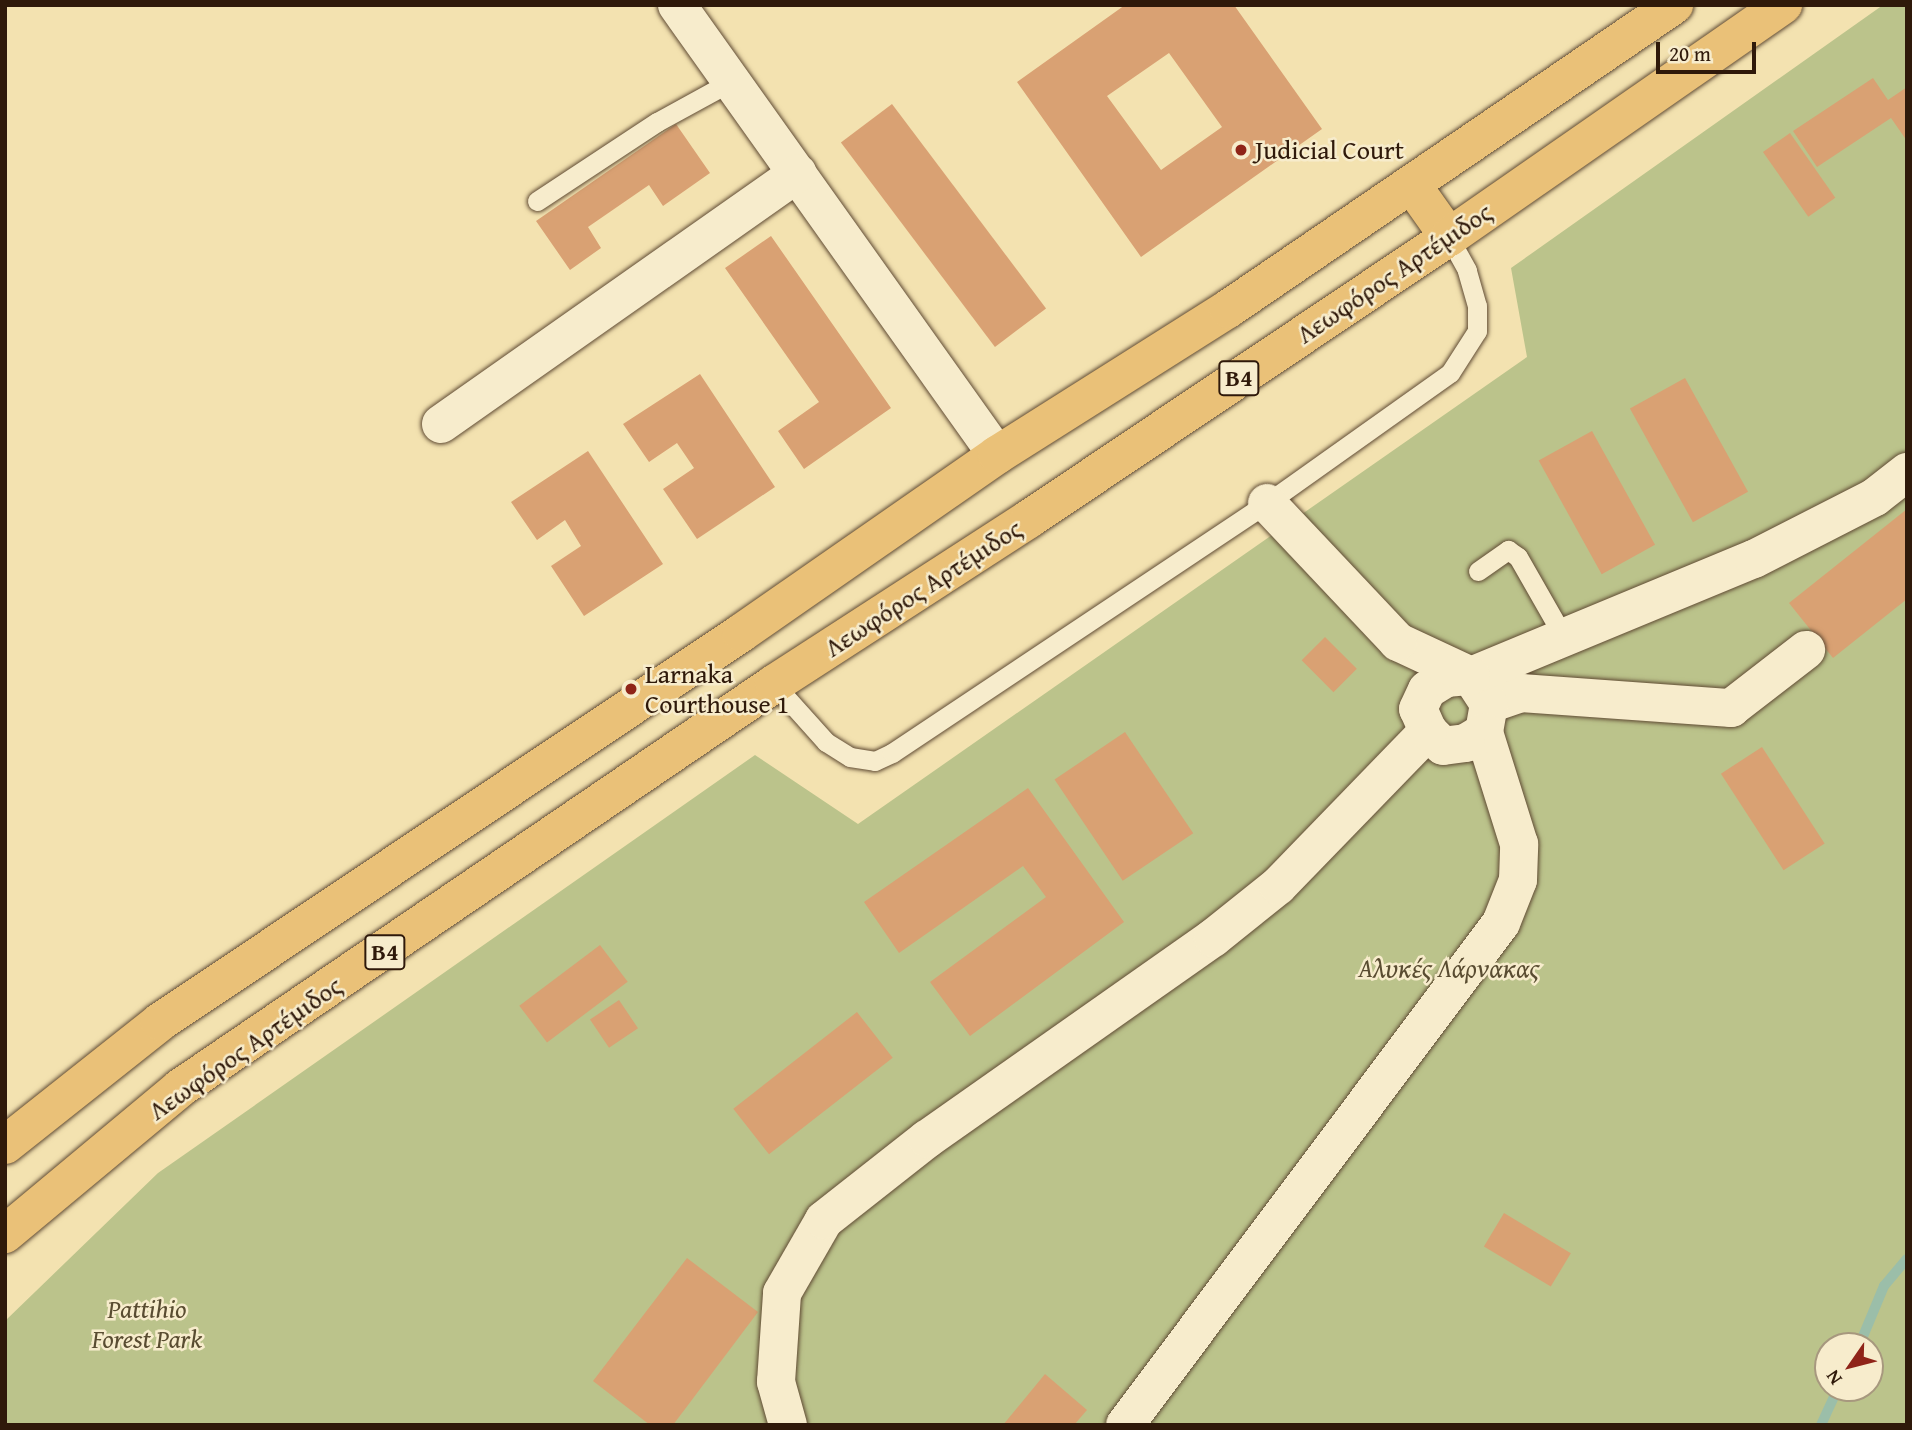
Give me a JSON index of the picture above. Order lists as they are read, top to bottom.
{
  "streets": {
    "main road": ["Λεωφόρος Αρτέμιδος", "B4"]
  },
  "parks": ["Αλυκές Λάρνακας", "Pattihio Forest Park"],
  "places": ["Judicial Court", "Larnaka Courthouse 1"],
  "scale_bar": "20 m",
  "north": "bottom left"
}
